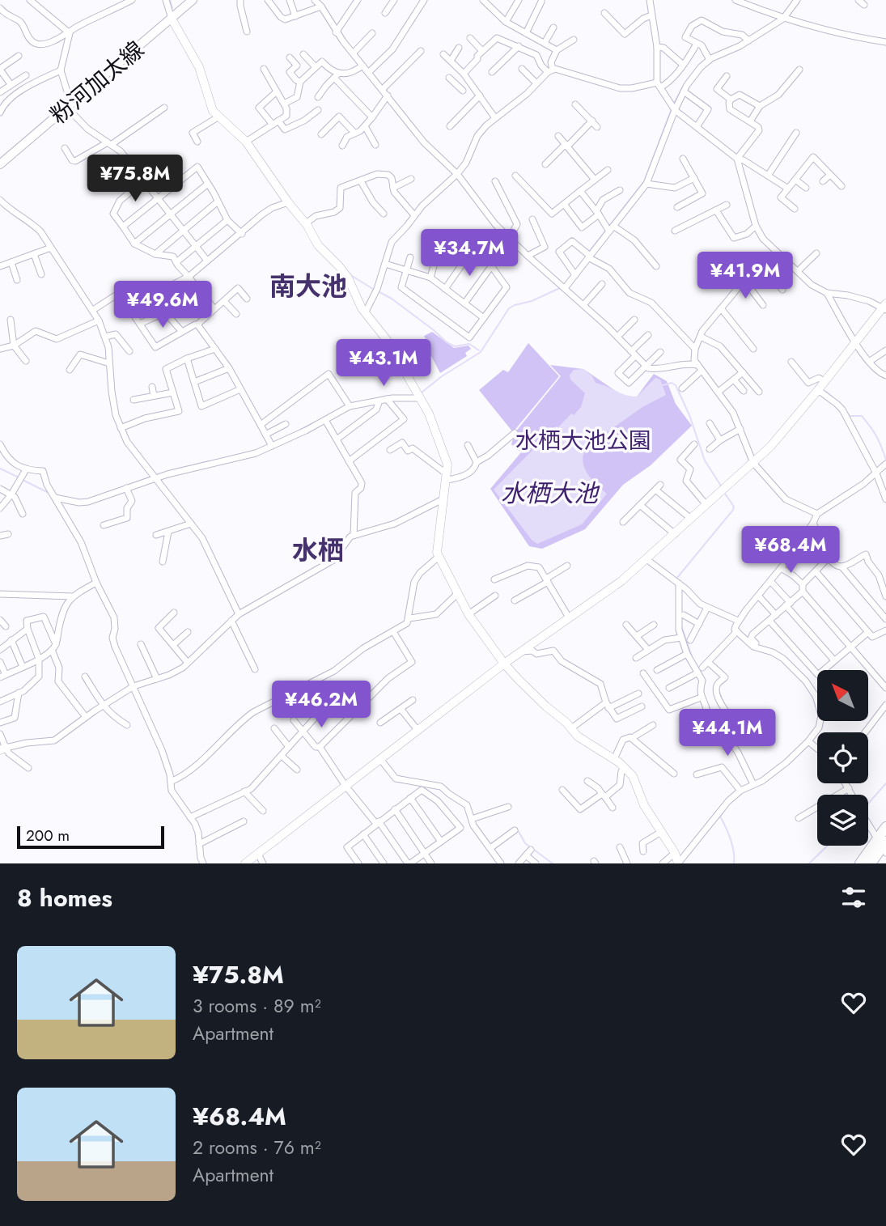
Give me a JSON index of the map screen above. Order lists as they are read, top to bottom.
{
  "streets": {
    "main road": ["粉河加太線"]
  },
  "districts": ["南大池", "水栖"],
  "water": ["水栖大池"],
  "parks": ["水栖大池公園"],
  "scale_bar": "200 m",
  "north": "top left",
  "page": {
    "price": [
      "¥75.8M",
      "¥34.7M",
      "¥41.9M",
      "¥49.6M",
      "¥43.1M",
      "¥68.4M",
      "¥46.2M",
      "¥44.1M"
    ],
    "scale": "200 m",
    "heading": "8 homes",
    "list": [
      {
        "name": "¥75.8M",
        "note": "3 rooms · 89 m² · Apartment"
      },
      {
        "name": "¥68.4M",
        "note": "2 rooms · 76 m² · Apartment"
      }
    ]
  }
}
